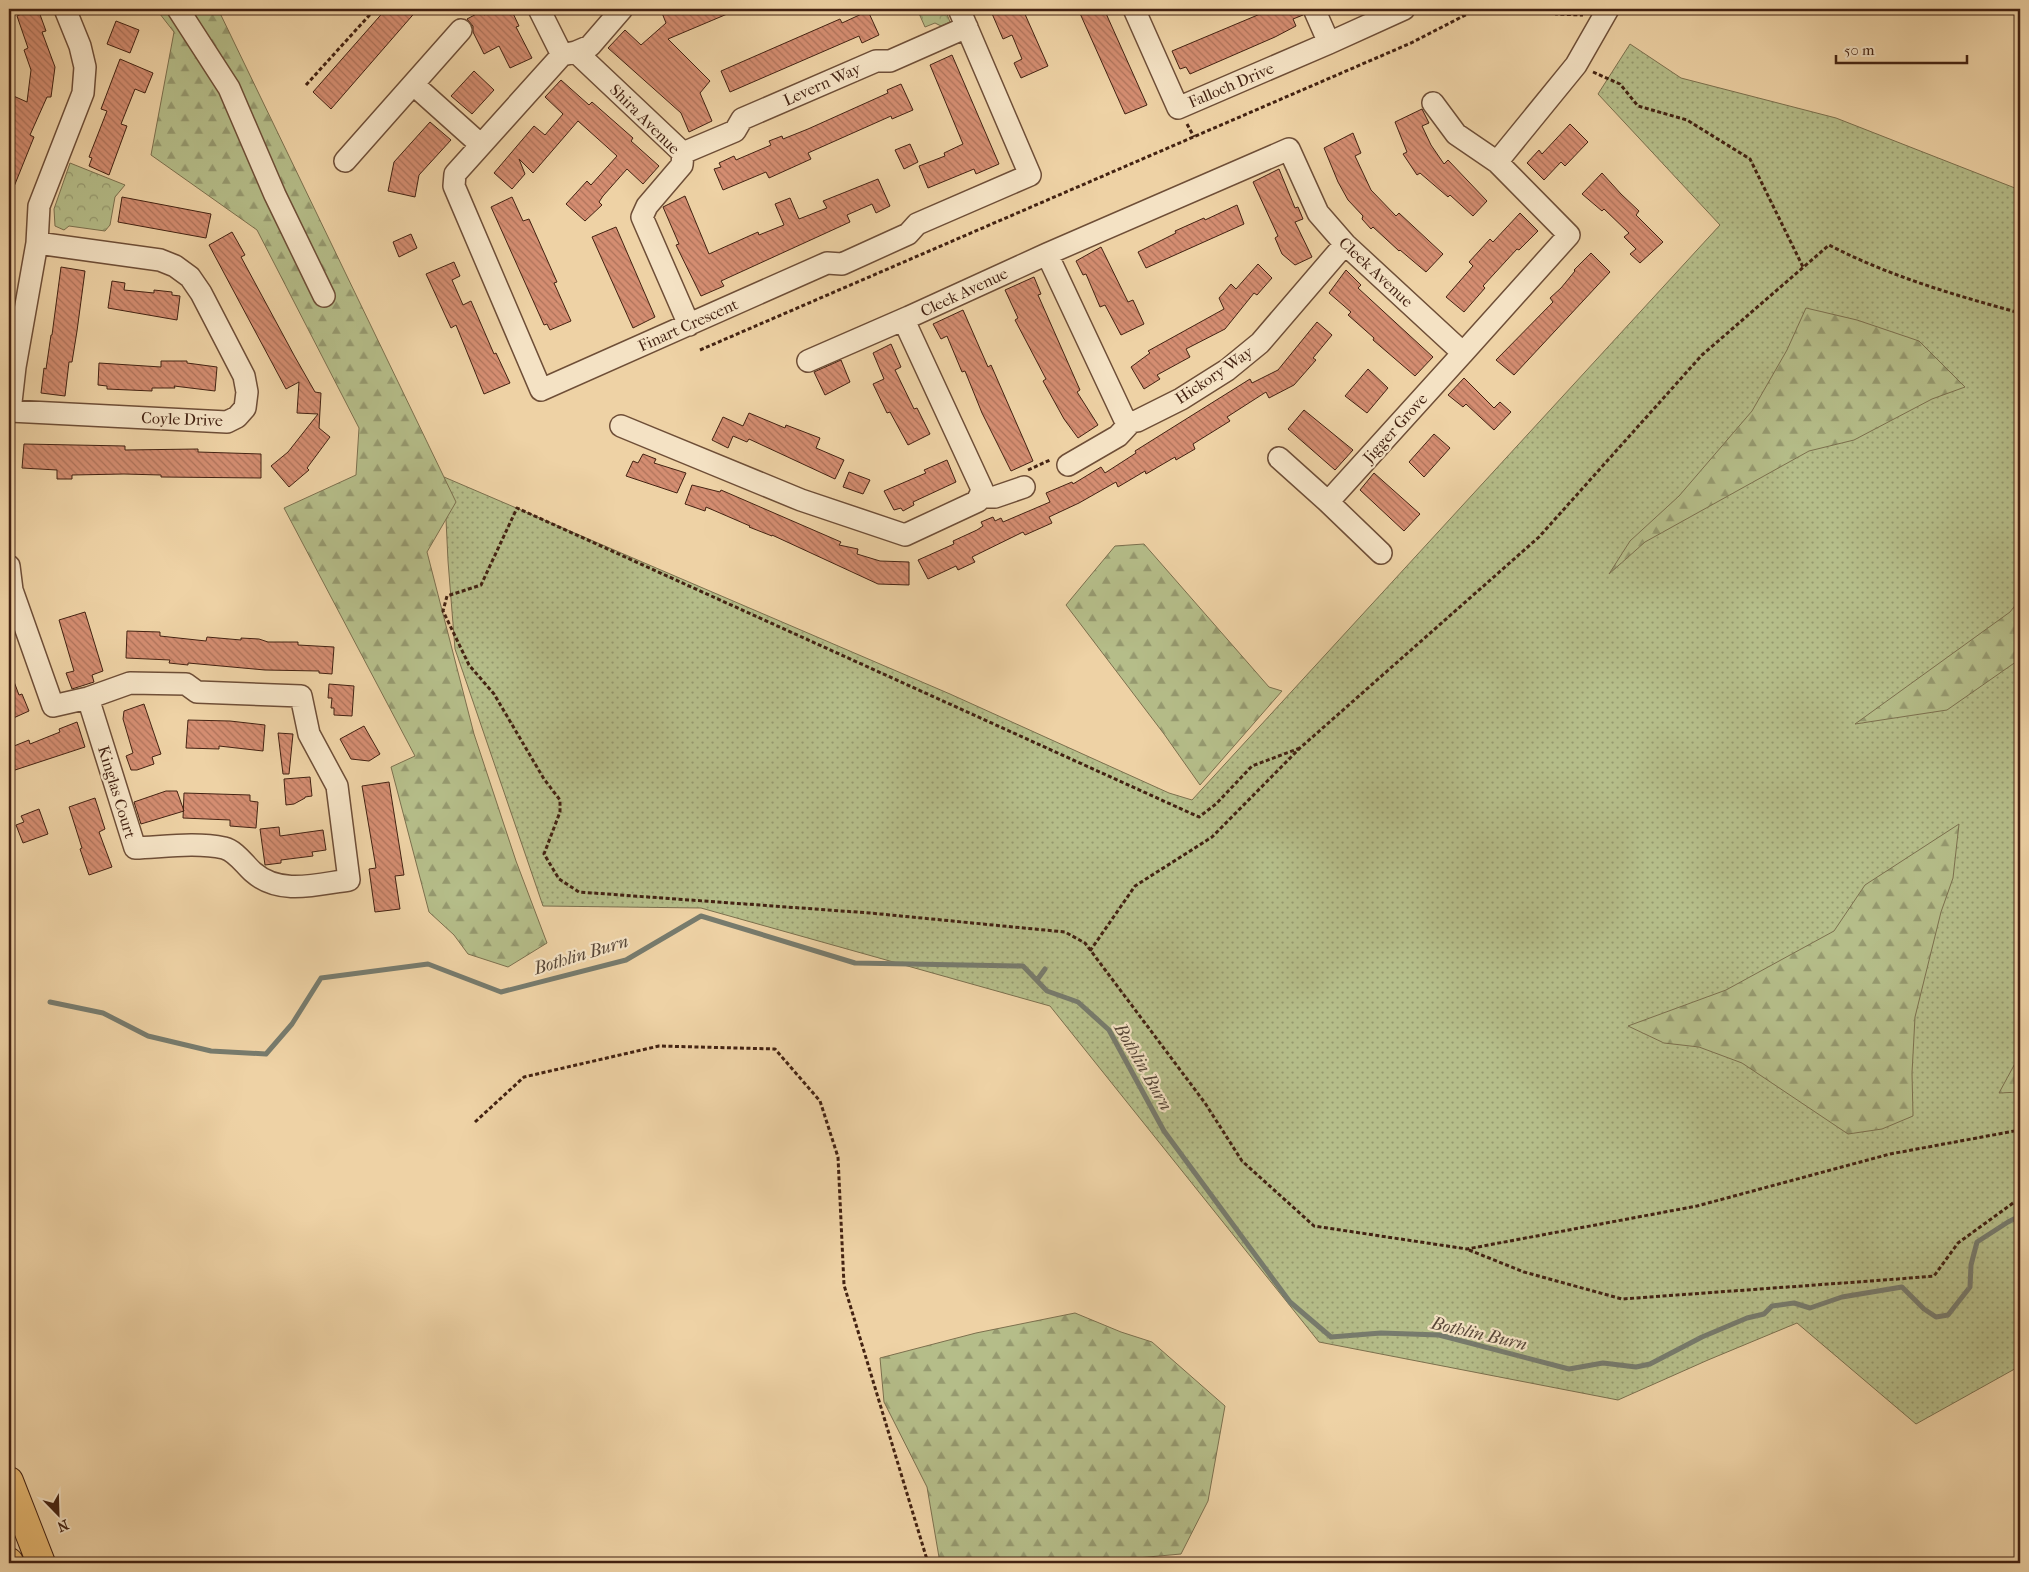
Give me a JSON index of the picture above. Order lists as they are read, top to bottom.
{
  "streets": {
    "street": [
      "Levern Way",
      "Falloch Drive",
      "Shira Avenue",
      "Cleek Avenue",
      "Finart Crescent",
      "Hickory Way",
      "Coyle Drive",
      "Jigger Grove",
      "Kinglas Court"
    ]
  },
  "crossings": [
    ["Levern Way", "Shira Avenue"],
    ["Levern Way", "Finart Crescent"],
    ["Shira Avenue", "Finart Crescent"],
    ["Cleek Avenue", "Hickory Way"],
    ["Cleek Avenue", "Jigger Grove"]
  ],
  "water": ["Bothlin Burn"],
  "scale_bar": "50 m",
  "north": "bottom right"
}
